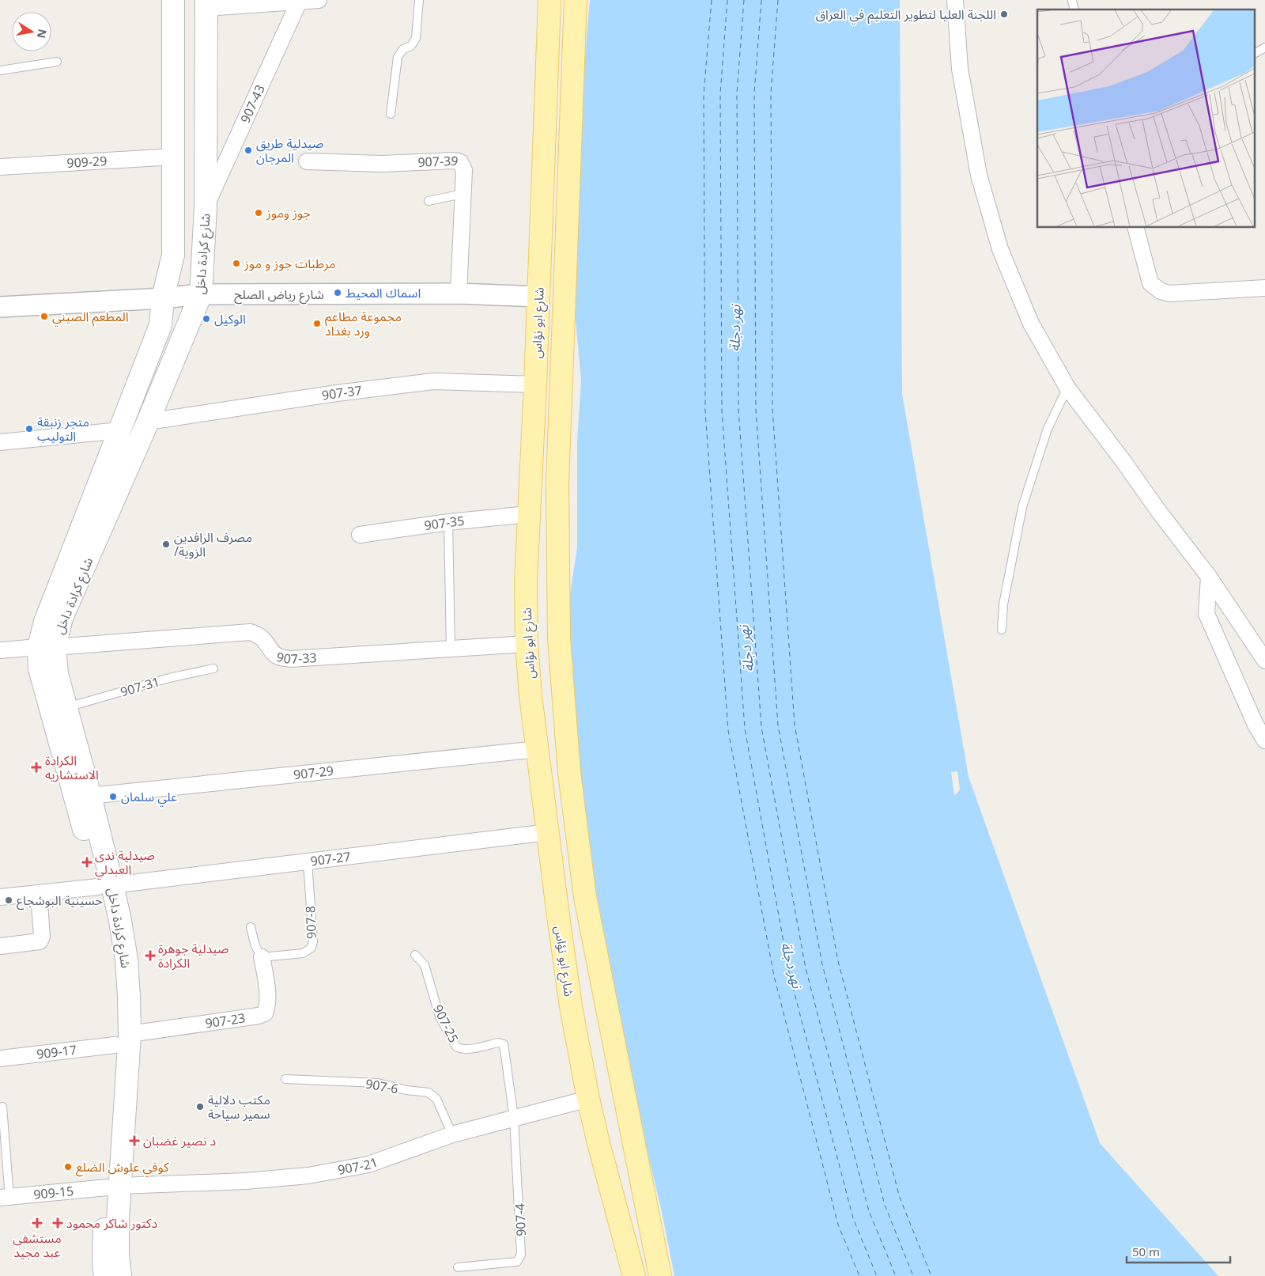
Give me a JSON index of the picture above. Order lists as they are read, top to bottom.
{
  "streets": {
    "main road": ["شارع كرادة داخل", "شارع ابو نؤاس"],
    "street": [
      "907-43",
      "909-29",
      "907-39",
      "شارع رياض الصلح",
      "907-37",
      "907-35",
      "907-33",
      "907-29",
      "907-27",
      "907-23",
      "909-17",
      "907-21",
      "909-15"
    ],
    "lane": [
      "907-31",
      "907-8",
      "907-25",
      "907-6",
      "907-4"
    ]
  },
  "crossings": [
    ["907-43", "شارع كرادة داخل"],
    ["909-29", "شارع كرادة داخل"],
    ["907-39", "شارع رياض الصلح"],
    ["شارع كرادة داخل", "شارع رياض الصلح"],
    ["شارع كرادة داخل", "907-37"],
    ["شارع كرادة داخل", "907-33"],
    ["شارع كرادة داخل", "907-31"],
    ["شارع كرادة داخل", "907-29"],
    ["شارع كرادة داخل", "907-27"],
    ["شارع كرادة داخل", "907-23"],
    ["شارع كرادة داخل", "909-17"],
    ["شارع كرادة داخل", "907-21"],
    ["شارع كرادة داخل", "909-15"],
    ["شارع رياض الصلح", "شارع ابو نؤاس"],
    ["شارع ابو نؤاس", "907-37"],
    ["شارع ابو نؤاس", "907-35"],
    ["شارع ابو نؤاس", "907-33"],
    ["شارع ابو نؤاس", "907-29"],
    ["شارع ابو نؤاس", "907-27"],
    ["شارع ابو نؤاس", "907-21"],
    ["907-27", "907-8"],
    ["907-8", "907-23"],
    ["907-23", "909-17"],
    ["907-25", "907-21"],
    ["907-25", "907-4"],
    ["907-6", "907-21"],
    ["907-21", "909-15"],
    ["907-21", "907-4"]
  ],
  "water": ["نهر دجلة"],
  "places": {
    "other": [
      "اللجنة العليا لتطوير التعليم في العراق",
      "صيدلية طريق المرجان",
      "جوز وموز",
      "مرطبات جوز و موز",
      "اسماك المحيط",
      "المطعم الصيني",
      "الوكيل",
      "مجموعة مطاعم ورد بغداد",
      "متجر زنبقة التوليب",
      "مصرف الرافدين /الزوية",
      "علي سلمان",
      "حسينية البوشجاع",
      "مكتب دلالية سمير سياحة",
      "كوفي علوش الضلع"
    ],
    "health": [
      "الكرادة الاستشاريه",
      "صيدلية ندى العبدلي",
      "صيدلية جوهرة الكرادة",
      "د نصير غضبان",
      "مستشفى عبد مجيد",
      "دكتور شاكر محمود"
    ]
  },
  "scale_bar": "50 m",
  "north": "right"
}
